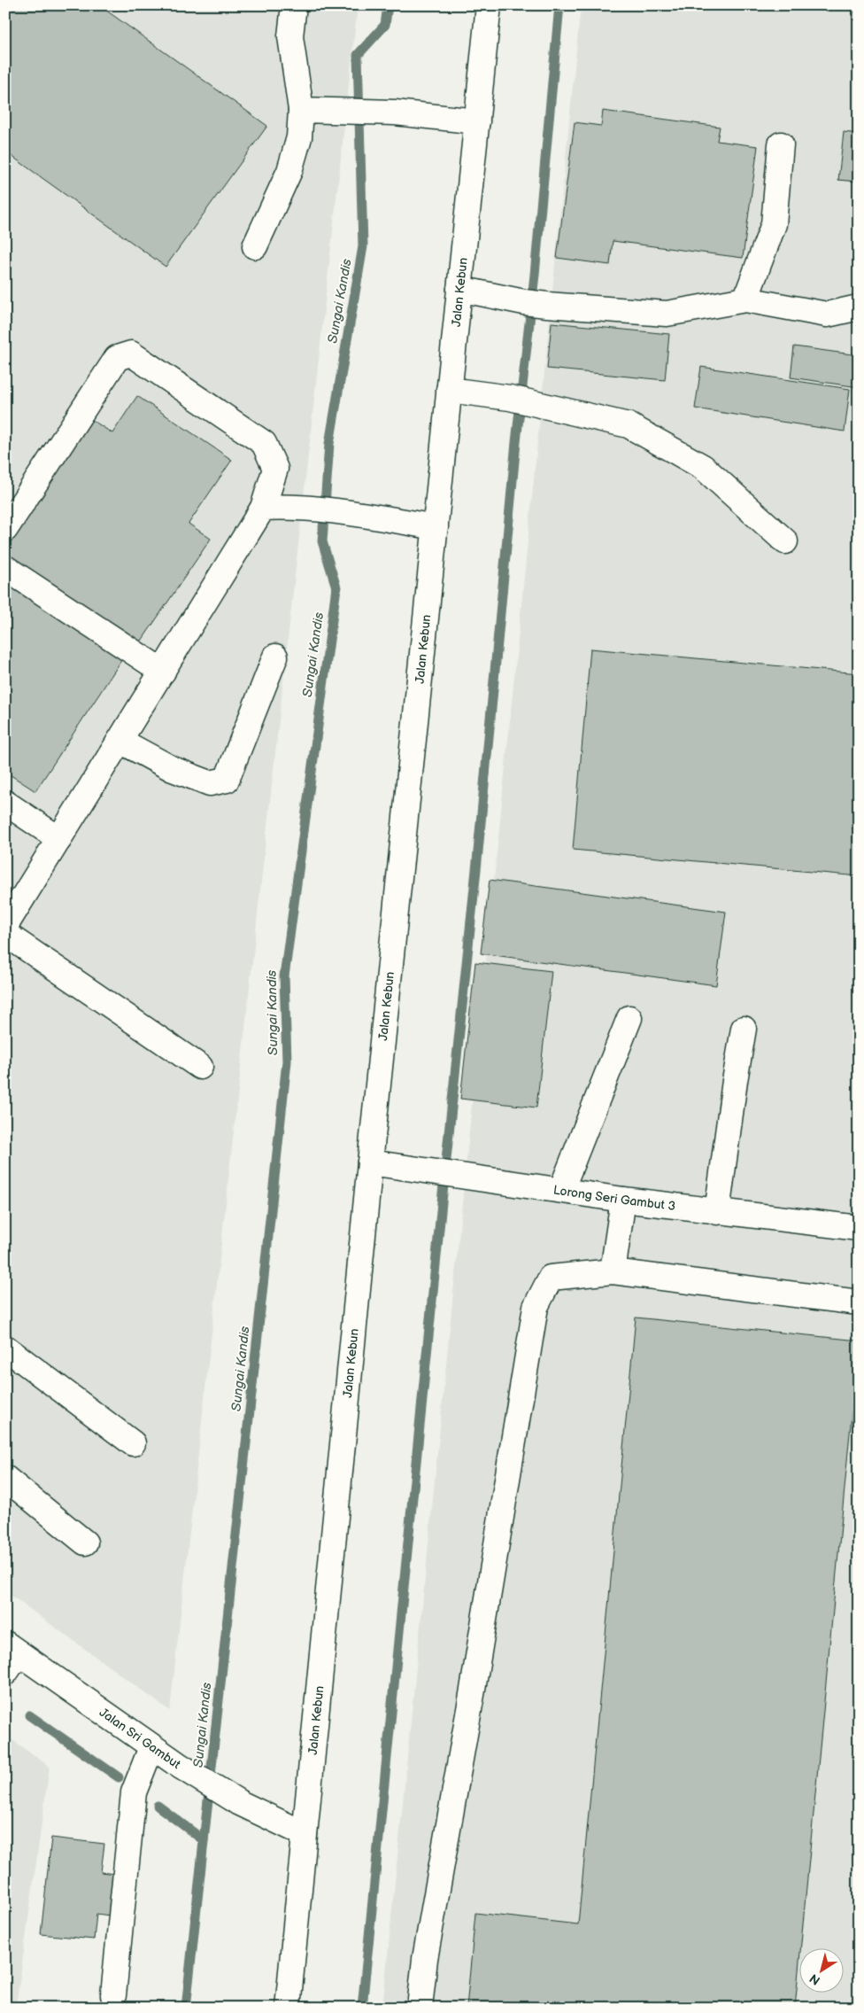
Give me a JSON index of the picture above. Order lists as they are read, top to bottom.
{
  "streets": {
    "main road": ["Jalan Kebun", "Lorong Seri Gambut 3", "Jalan Sri Gambut"]
  },
  "crossings": [
    ["Jalan Kebun", "Lorong Seri Gambut 3"],
    ["Jalan Kebun", "Jalan Sri Gambut"]
  ],
  "water": ["Sungai Kandis"],
  "north": "bottom left"
}
